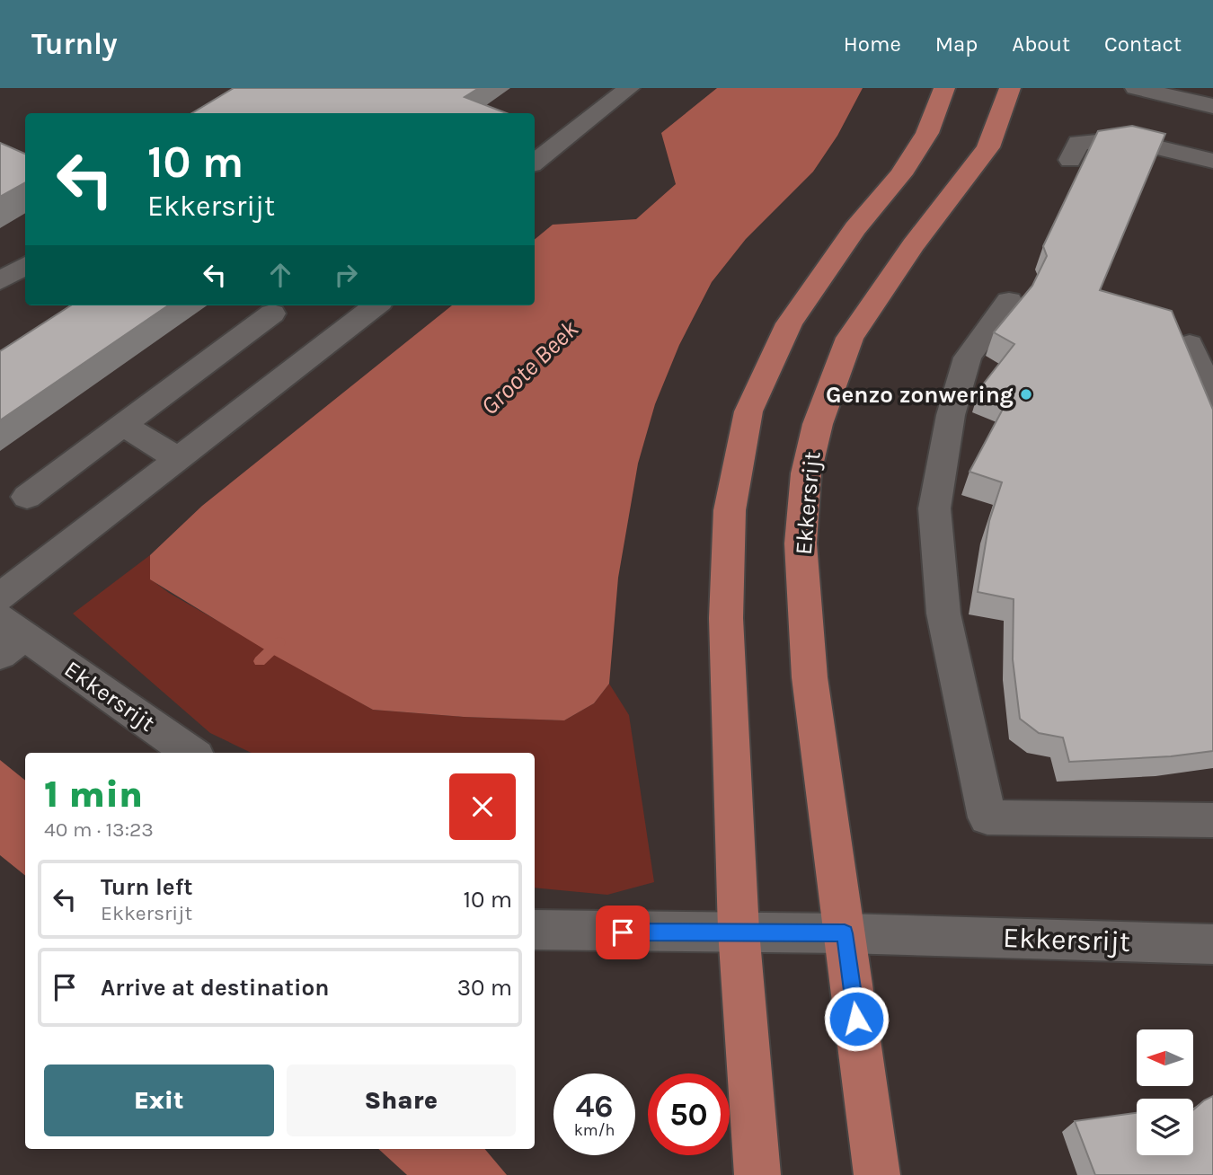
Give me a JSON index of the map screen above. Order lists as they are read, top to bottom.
{
  "streets": {
    "main road": ["Ekkersrijt"]
  },
  "water": ["Groote Beek"],
  "places": ["Genzo zonwering"],
  "north": "left",
  "page": {
    "header": "Turnly",
    "nav": [
      "Home",
      "Map",
      "About",
      "Contact"
    ],
    "turn": ["10 m", "Ekkersrijt"],
    "heading": ["1 min", "40 m · 13:23"],
    "list": [
      {
        "name": "Turn left",
        "note": "Ekkersrijt",
        "value": "10 m"
      },
      {
        "name": "Arrive at destination",
        "value": "30 m"
      }
    ],
    "buttons": ["Exit", "Share"],
    "speed": "46 km/h",
    "limit": "50"
  }
}
